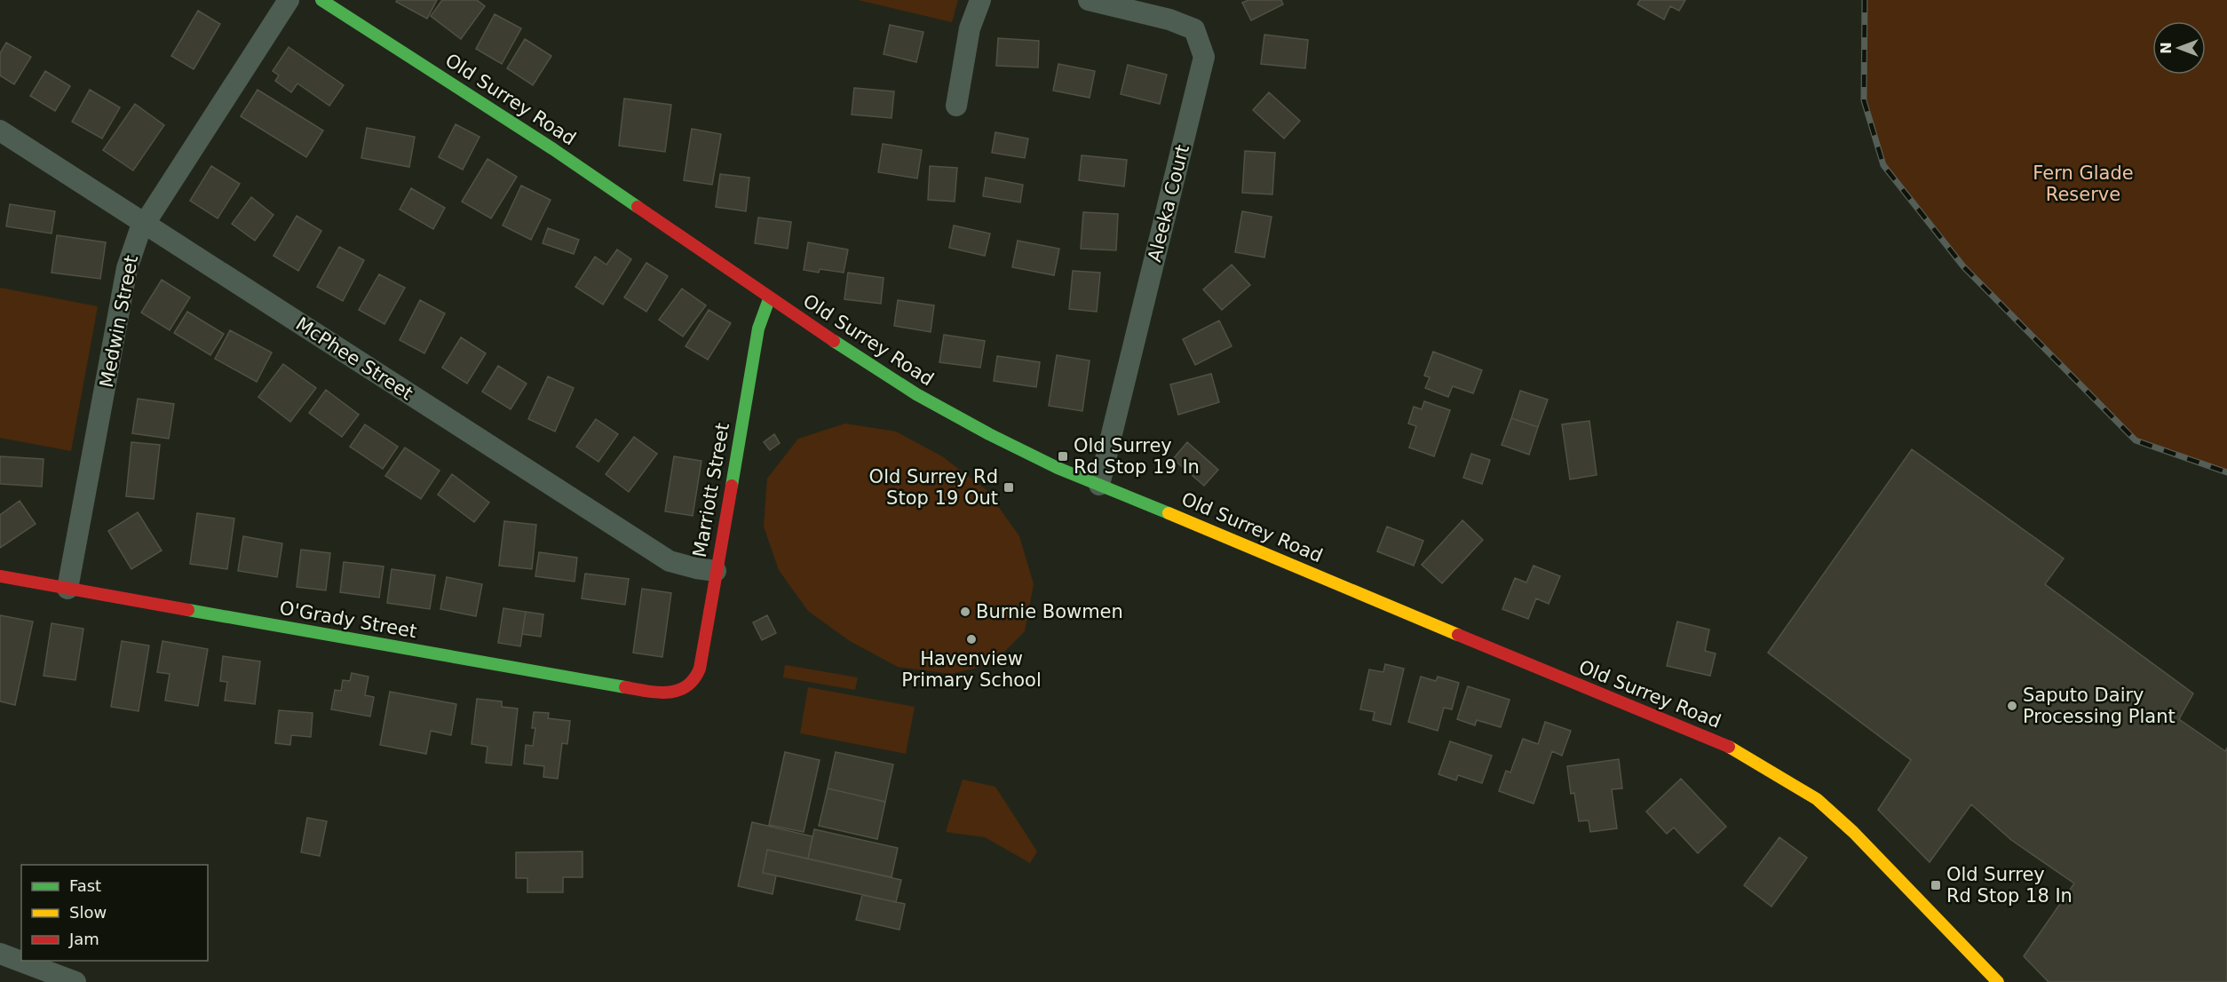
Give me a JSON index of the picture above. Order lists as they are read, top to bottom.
{
  "streets": {
    "main road": ["Old Surrey Road", "Marriott Street", "O'Grady Street"],
    "street": ["Aleeka Court", "Medwin Street", "McPhee Street"]
  },
  "crossings": [
    ["Old Surrey Road", "Aleeka Court"],
    ["Old Surrey Road", "Marriott Street"],
    ["Medwin Street", "McPhee Street"],
    ["Medwin Street", "O'Grady Street"],
    ["McPhee Street", "Marriott Street"],
    ["Marriott Street", "O'Grady Street"]
  ],
  "parks": ["Fern Glade Reserve"],
  "places": {
    "transit": ["Old Surrey Rd Stop 19 In", "Old Surrey Rd Stop 19 Out", "Old Surrey Rd Stop 18 In"],
    "other": ["Burnie Bowmen", "Havenview Primary School", "Saputo Dairy Processing Plant"]
  },
  "legend": ["Fast", "Slow", "Jam"],
  "north": "left"
}
